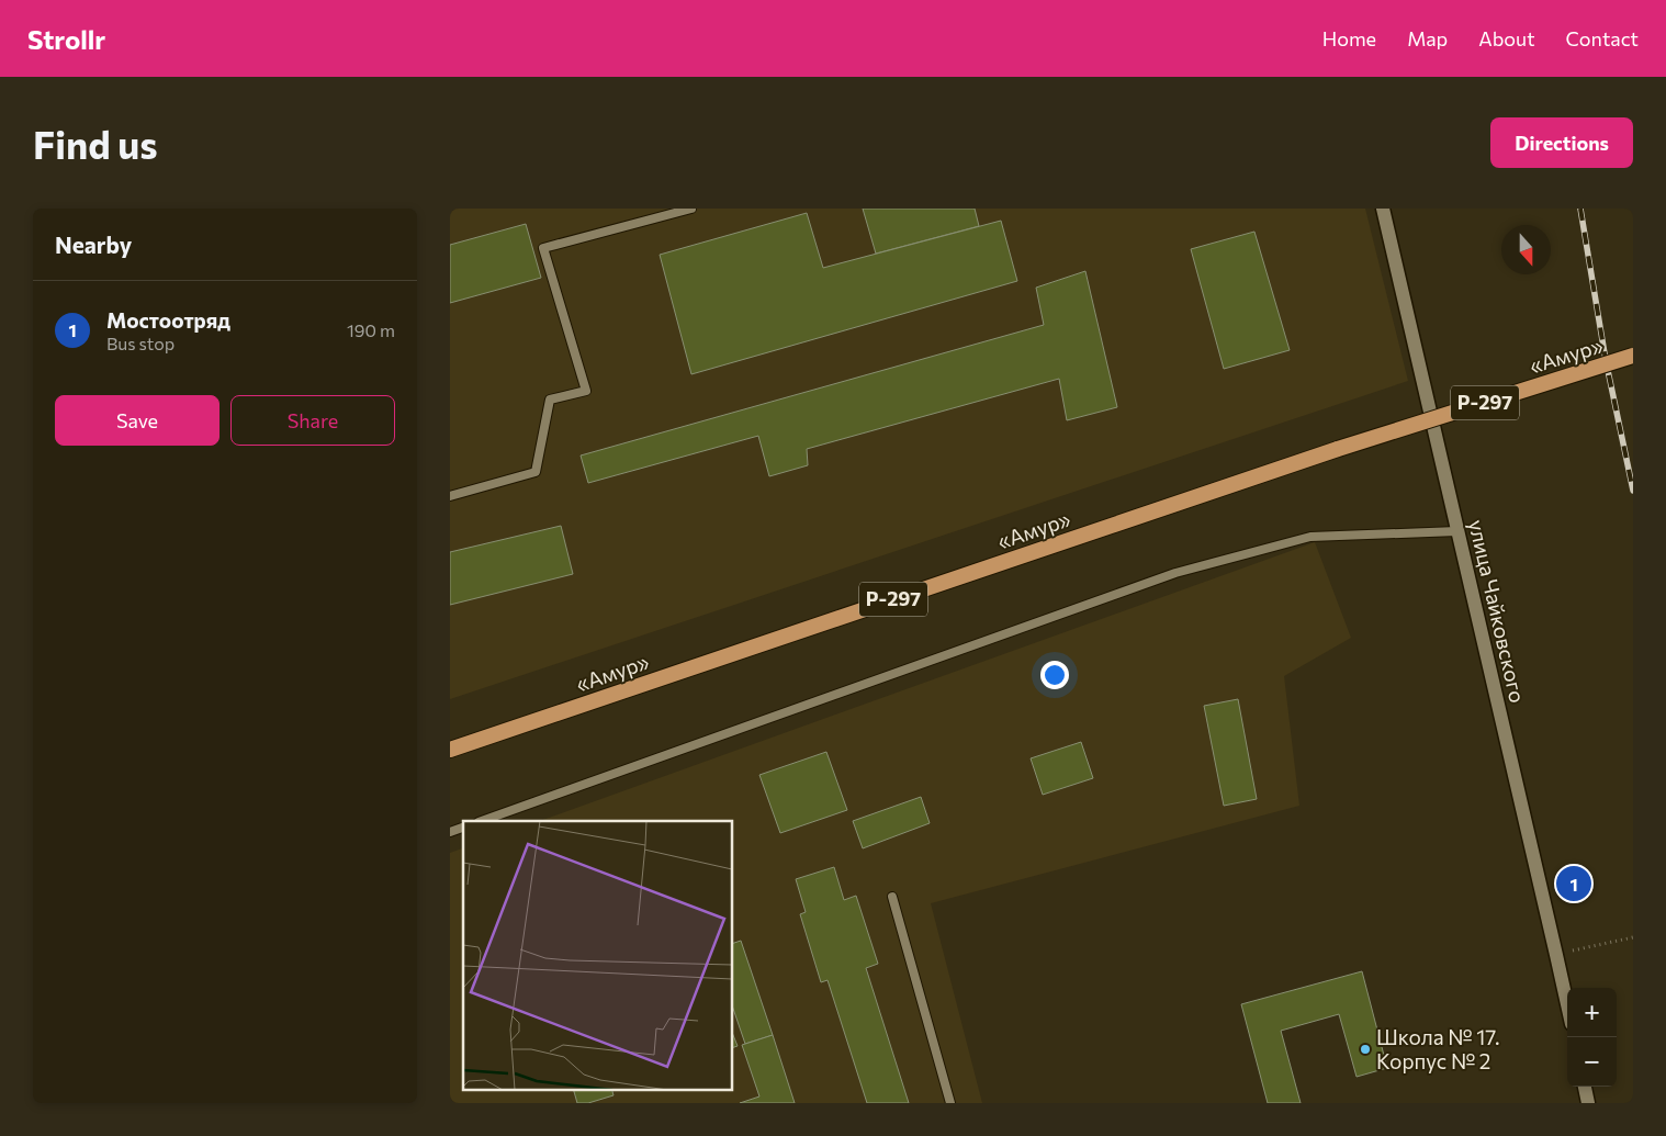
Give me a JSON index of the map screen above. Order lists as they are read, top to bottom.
{
  "streets": {
    "highway": ["«Амур»", "Р-297"],
    "street": ["улица Чайковского"]
  },
  "places": ["Школа № 17. Корпус № 2"],
  "north": "bottom",
  "page": {
    "header": "Strollr",
    "nav": [
      "Home",
      "Map",
      "About",
      "Contact"
    ],
    "buttons": [
      "Directions",
      ["Save", "Share"]
    ],
    "title": "Find us",
    "heading": "Nearby",
    "list": [
      {
        "mark": "1",
        "name": "Мостоотряд",
        "note": "Bus stop",
        "value": "190 m"
      }
    ],
    "pins": "1",
    "map_buttons": ["+", "−"]
  }
}
